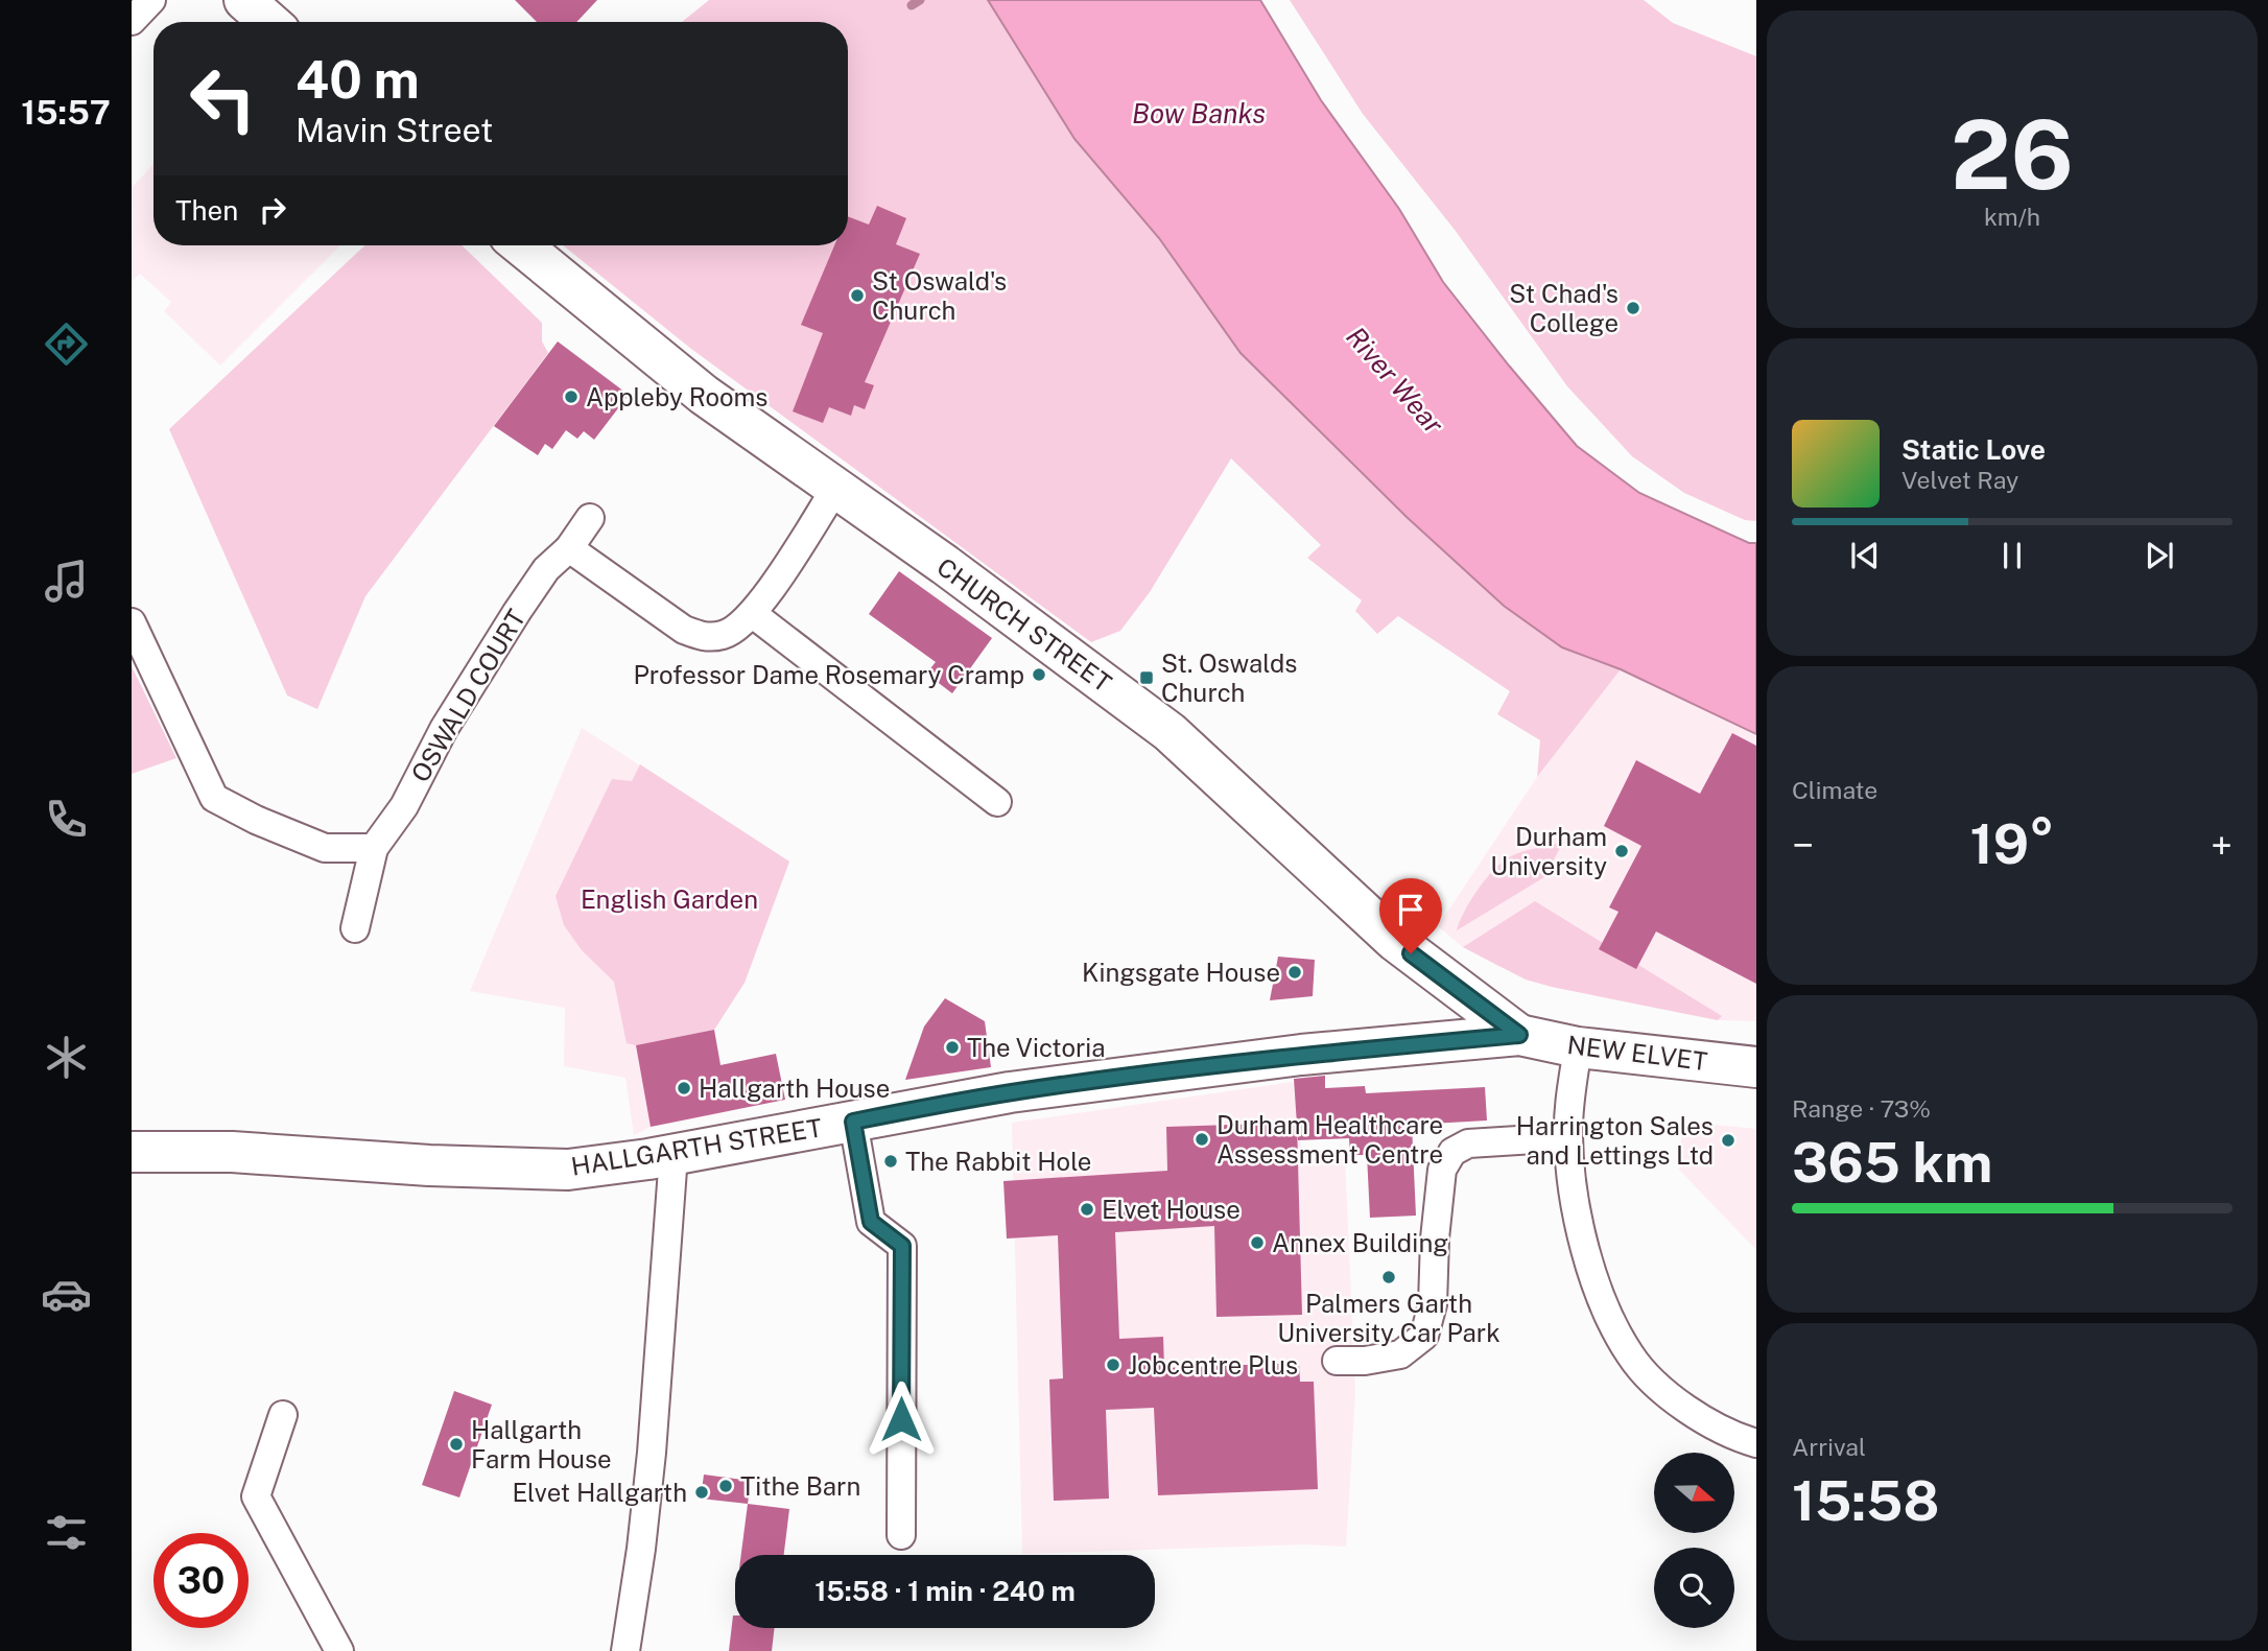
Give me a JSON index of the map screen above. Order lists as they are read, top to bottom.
{
  "streets": {
    "street": [
      "CHURCH STREET",
      "OSWALD COURT",
      "NEW ELVET",
      "HALLGARTH STREET"
    ]
  },
  "crossings": [
    ["CHURCH STREET", "NEW ELVET"],
    ["CHURCH STREET", "HALLGARTH STREET"],
    ["NEW ELVET", "HALLGARTH STREET"]
  ],
  "water": ["Bow Banks", "River Wear"],
  "parks": ["English Garden"],
  "places": {
    "other": [
      "St Oswald's Church",
      "St Chad's College",
      "Appleby Rooms",
      "Professor Dame Rosemary Cramp",
      "Durham University",
      "Kingsgate House",
      "The Victoria",
      "Hallgarth House",
      "Durham Healthcare Assessment Centre",
      "Harrington Sales and Lettings Ltd",
      "The Rabbit Hole",
      "Elvet House",
      "Annex Building",
      "Palmers Garth University Car Park",
      "Jobcentre Plus",
      "Hallgarth Farm House",
      "Tithe Barn",
      "Elvet Hallgarth"
    ],
    "transit": ["St. Oswalds Church"]
  },
  "north": "right",
  "page": {
    "tabs": "15:57",
    "tile": [
      ["26", "km/h"],
      "Climate",
      ["Range · 73%", "365 km"],
      ["Arrival", "15:58"]
    ],
    "turn": ["40 m", "Mavin Street"],
    "then": "Then",
    "song": ["Static Love", "Velvet Ray"],
    "heat": ["−", "19°", "+"],
    "limit": "30",
    "trip": "15:58 · 1 min · 240 m"
  }
}
